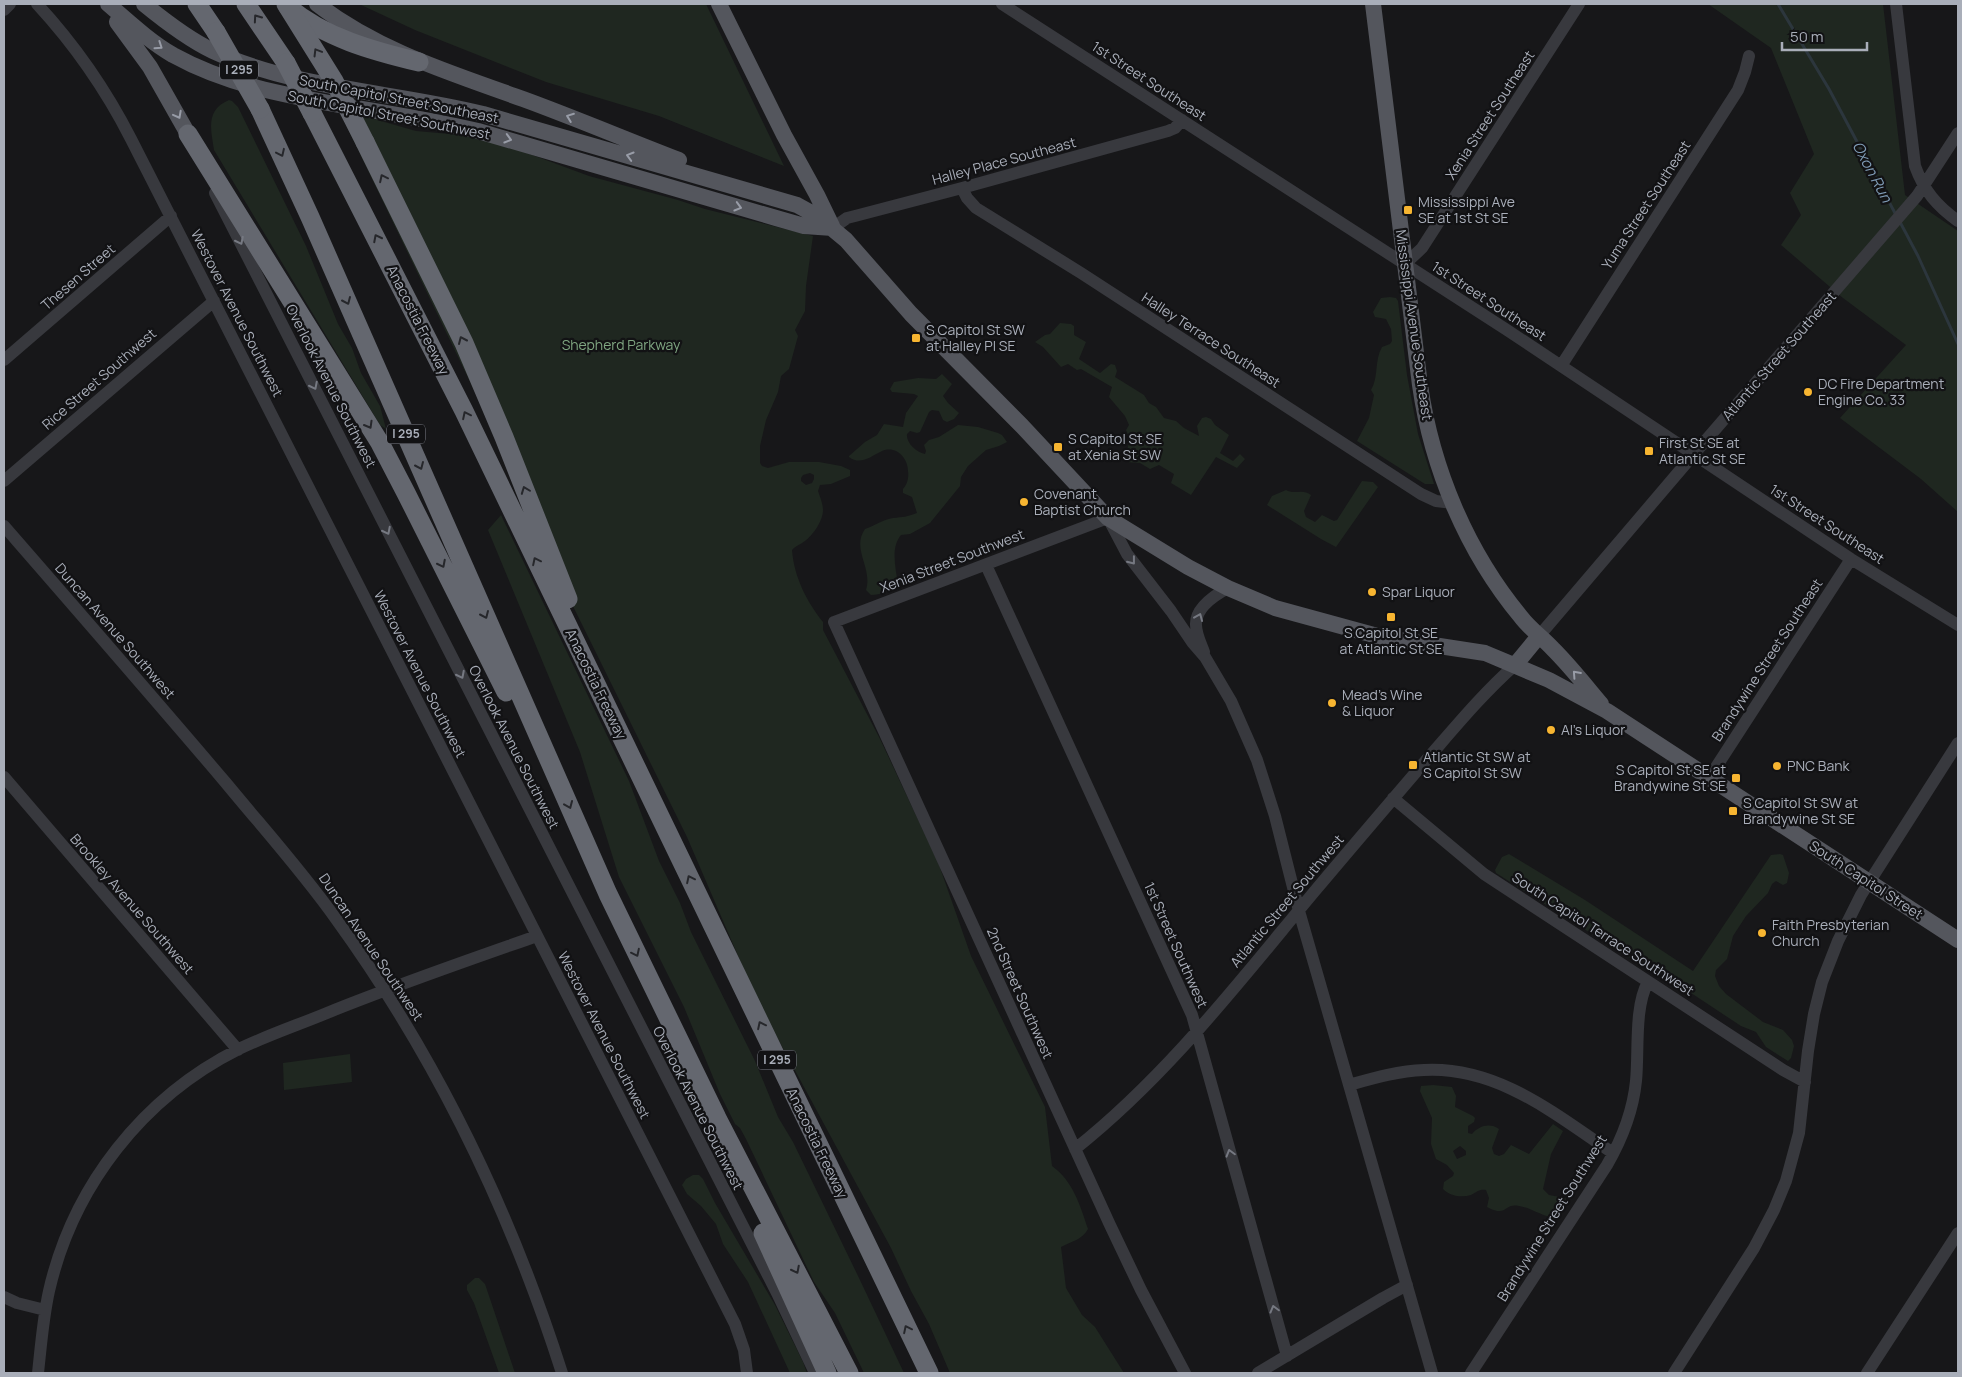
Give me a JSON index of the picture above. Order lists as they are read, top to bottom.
{
  "streets": {
    "highway": ["I 295", "Anacostia Freeway"],
    "main road": [
      "South Capitol Street Southeast",
      "South Capitol Street Southwest",
      "Mississippi Avenue Southeast",
      "Atlantic Street Southeast",
      "South Capitol Street"
    ],
    "street": [
      "1st Street Southeast",
      "Xenia Street Southeast",
      "Halley Place Southeast",
      "Yuma Street Southeast",
      "Thesen Street",
      "Westover Avenue Southwest",
      "Halley Terrace Southeast",
      "Rice Street Southwest",
      "Overlook Avenue Southwest",
      "Xenia Street Southwest",
      "Duncan Avenue Southwest",
      "Brandywine Street Southeast",
      "Atlantic Street Southwest",
      "Brookley Avenue Southwest",
      "South Capitol Terrace Southwest",
      "1st Street Southwest",
      "2nd Street Southwest",
      "Brandywine Street Southwest"
    ]
  },
  "crossings": [
    ["1st Street Southeast", "Xenia Street Southeast"],
    ["1st Street Southeast", "Halley Place Southeast"],
    ["1st Street Southeast", "Yuma Street Southeast"],
    ["1st Street Southeast", "Mississippi Avenue Southeast"],
    ["1st Street Southeast", "Atlantic Street Southeast"],
    ["1st Street Southeast", "Brandywine Street Southeast"],
    ["South Capitol Street Southeast", "South Capitol Street Southwest"],
    ["South Capitol Street Southeast", "Halley Place Southeast"],
    ["South Capitol Street Southeast", "South Capitol Street"],
    ["South Capitol Street Southwest", "Halley Place Southeast"],
    ["South Capitol Street Southwest", "South Capitol Street"],
    ["Xenia Street Southeast", "Mississippi Avenue Southeast"],
    ["Halley Place Southeast", "Halley Terrace Southeast"],
    ["Halley Place Southeast", "South Capitol Street"],
    ["Thesen Street", "Westover Avenue Southwest"],
    ["Westover Avenue Southwest", "Rice Street Southwest"],
    ["Mississippi Avenue Southeast", "Halley Terrace Southeast"],
    ["Mississippi Avenue Southeast", "Atlantic Street Southeast"],
    ["Mississippi Avenue Southeast", "South Capitol Street"],
    ["Atlantic Street Southeast", "South Capitol Street"],
    ["Atlantic Street Southeast", "Atlantic Street Southwest"],
    ["Xenia Street Southwest", "South Capitol Street"],
    ["Xenia Street Southwest", "1st Street Southwest"],
    ["Xenia Street Southwest", "2nd Street Southwest"],
    ["Brandywine Street Southeast", "South Capitol Street"],
    ["South Capitol Street", "Atlantic Street Southwest"],
    ["Atlantic Street Southwest", "South Capitol Terrace Southwest"],
    ["Atlantic Street Southwest", "1st Street Southwest"],
    ["Atlantic Street Southwest", "2nd Street Southwest"],
    ["South Capitol Terrace Southwest", "Brandywine Street Southwest"]
  ],
  "one_way": ["Overlook Avenue Southwest", "1st Street Southwest"],
  "water": ["Oxon Run"],
  "parks": ["Shepherd Parkway"],
  "places": {
    "transit": [
      "Mississippi Ave SE at 1st St SE",
      "S Capitol St SW at Halley Pl SE",
      "S Capitol St SE at Xenia St SW",
      "First St SE at Atlantic St SE",
      "S Capitol St SE at Atlantic St SE",
      "Atlantic St SW at S Capitol St SW",
      "S Capitol St SE at Brandywine St SE",
      "S Capitol St SW at Brandywine St SE"
    ],
    "other": [
      "DC Fire Department Engine Co. 33",
      "Covenant Baptist Church",
      "Spar Liquor",
      "Mead's Wine & Liquor",
      "Al's Liquor",
      "PNC Bank",
      "Faith Presbyterian Church"
    ]
  },
  "scale_bar": "50 m"
}
